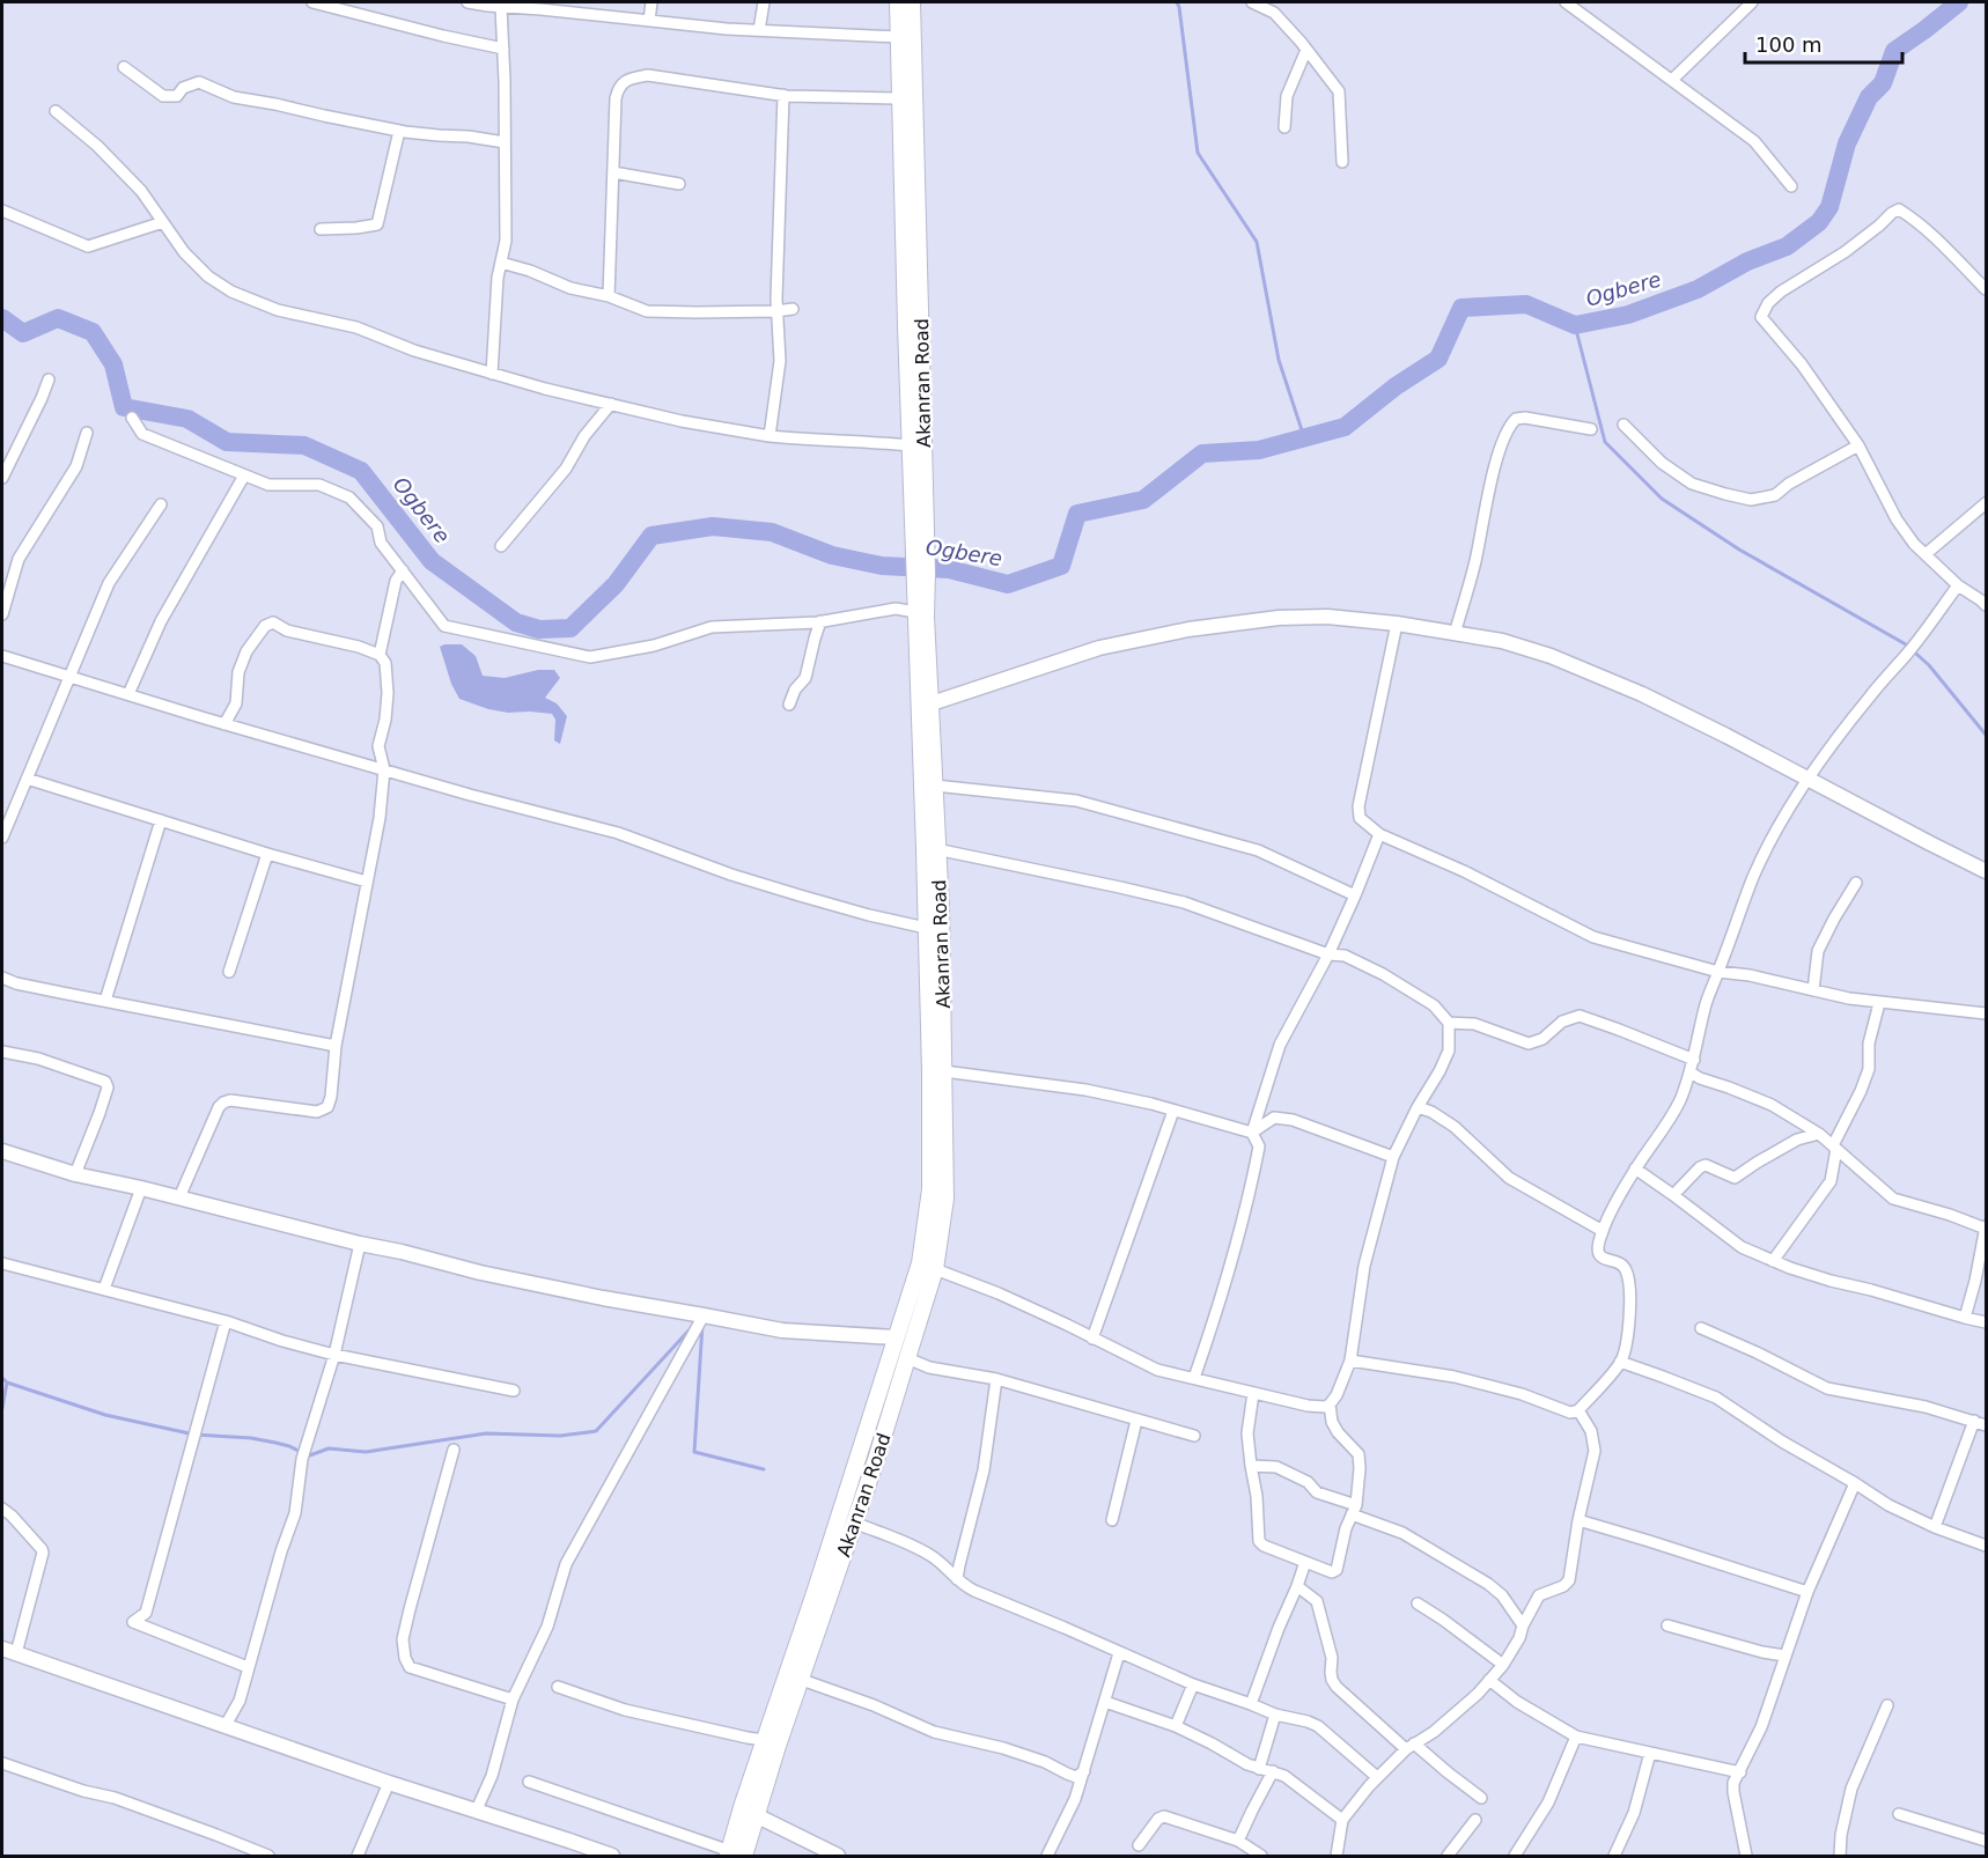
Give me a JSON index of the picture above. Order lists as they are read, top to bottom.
{
  "streets": {
    "main road": ["Akanran Road"]
  },
  "water": ["Ogbere"],
  "scale_bar": "100 m"
}
